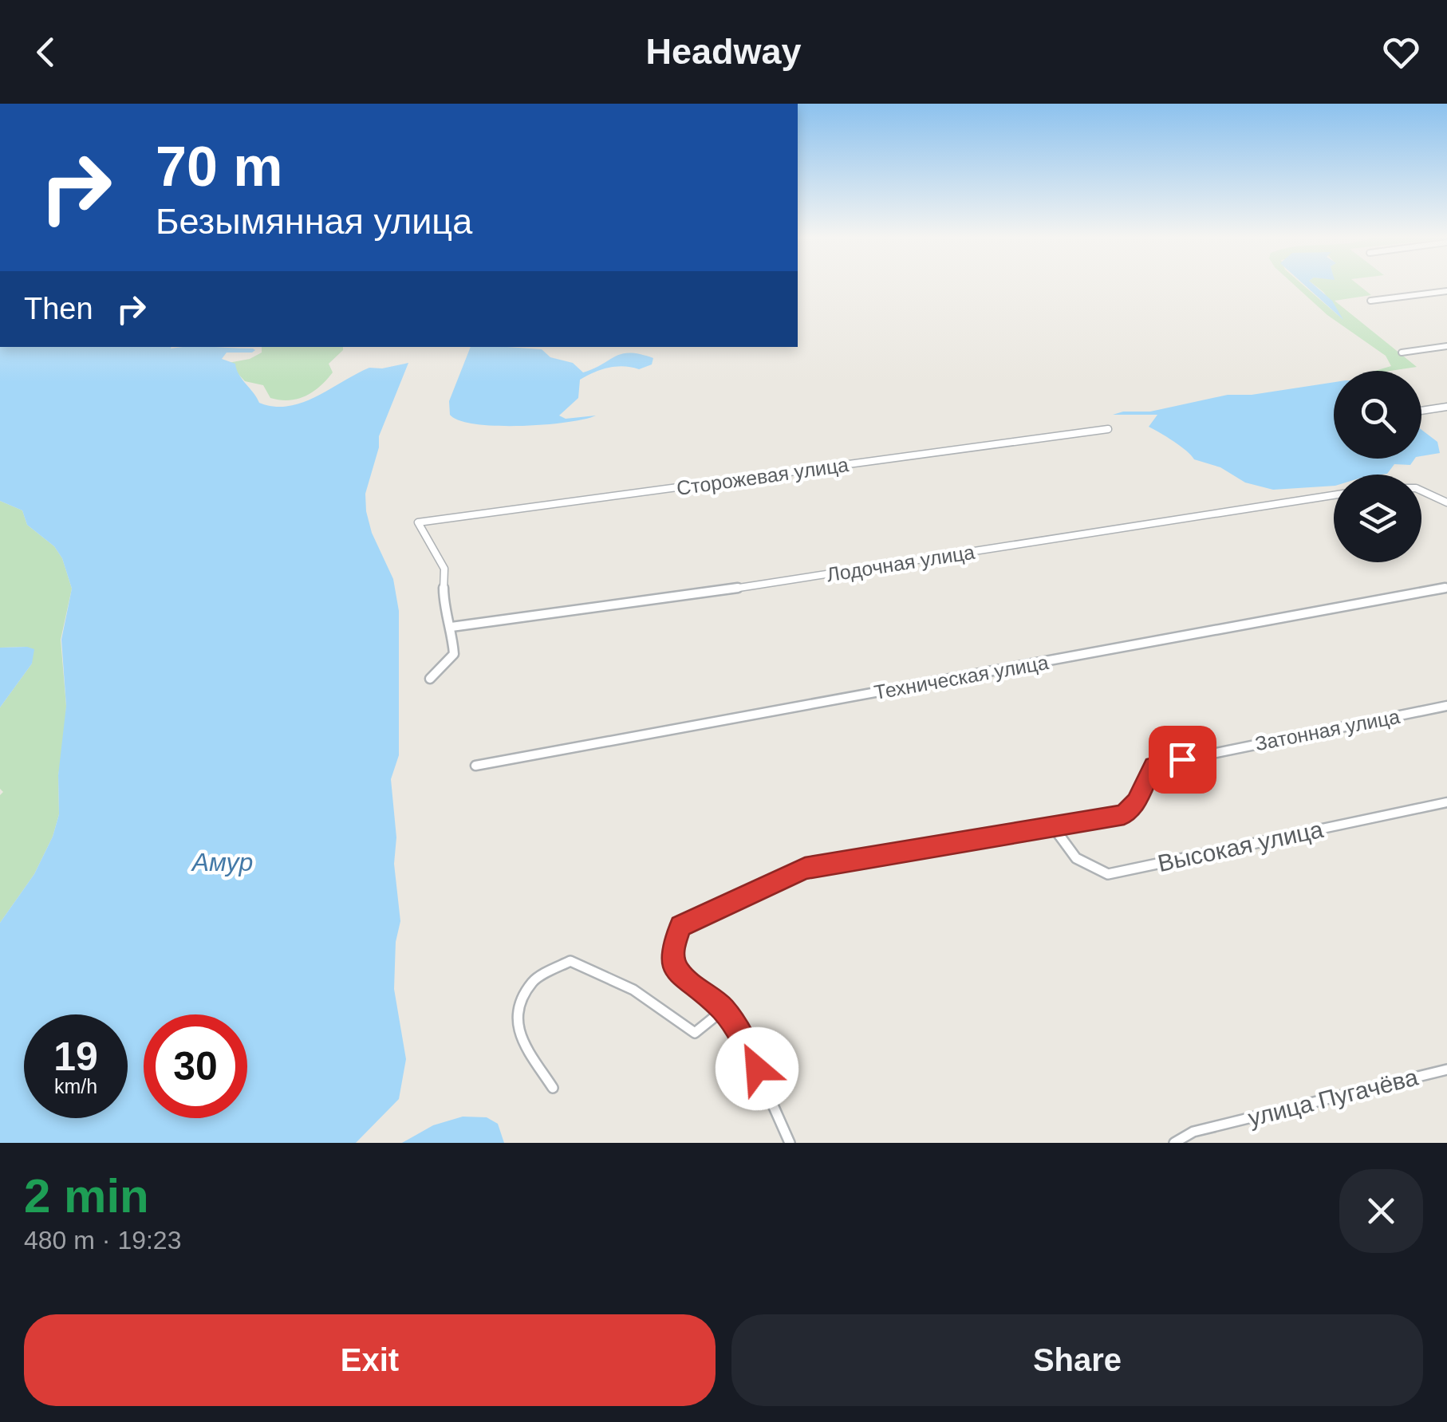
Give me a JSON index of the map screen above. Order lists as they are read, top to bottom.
{
  "streets": {
    "street": [
      "Сторожевая улица",
      "Лодочная улица",
      "Техническая улица",
      "Затонная улица",
      "Высокая улица",
      "улица Пугачёва"
    ]
  },
  "crossings": [
    ["Сторожевая улица", "Лодочная улица"],
    ["Затонная улица", "Высокая улица"]
  ],
  "water": ["Амур"],
  "page": {
    "header": "Headway",
    "turn": ["70 m", "Безымянная улица"],
    "then": "Then",
    "speed": "19 km/h",
    "limit": "30",
    "heading": ["2 min", "480 m · 19:23"],
    "buttons": ["Exit", "Share"]
  }
}
